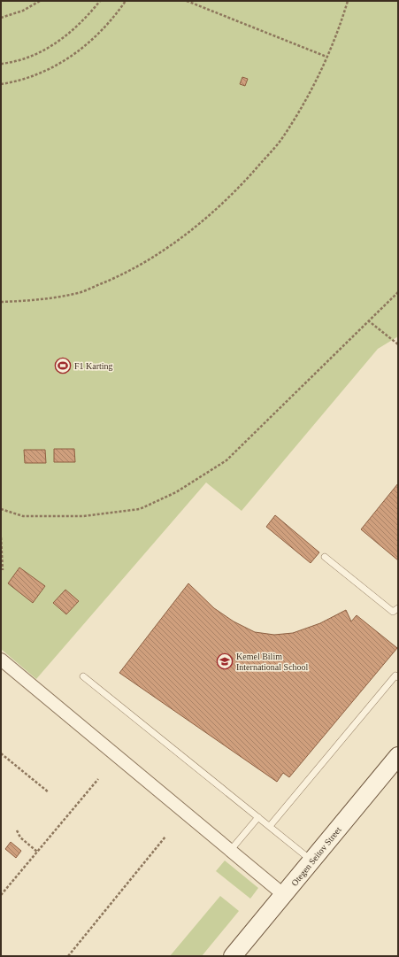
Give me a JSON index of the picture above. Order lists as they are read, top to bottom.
{
  "streets": {
    "main road": ["Otegen Seitov Street"]
  },
  "places": {
    "sports": ["F1 Karting"],
    "school or university": ["Kemel Bilim International School"]
  }
}
